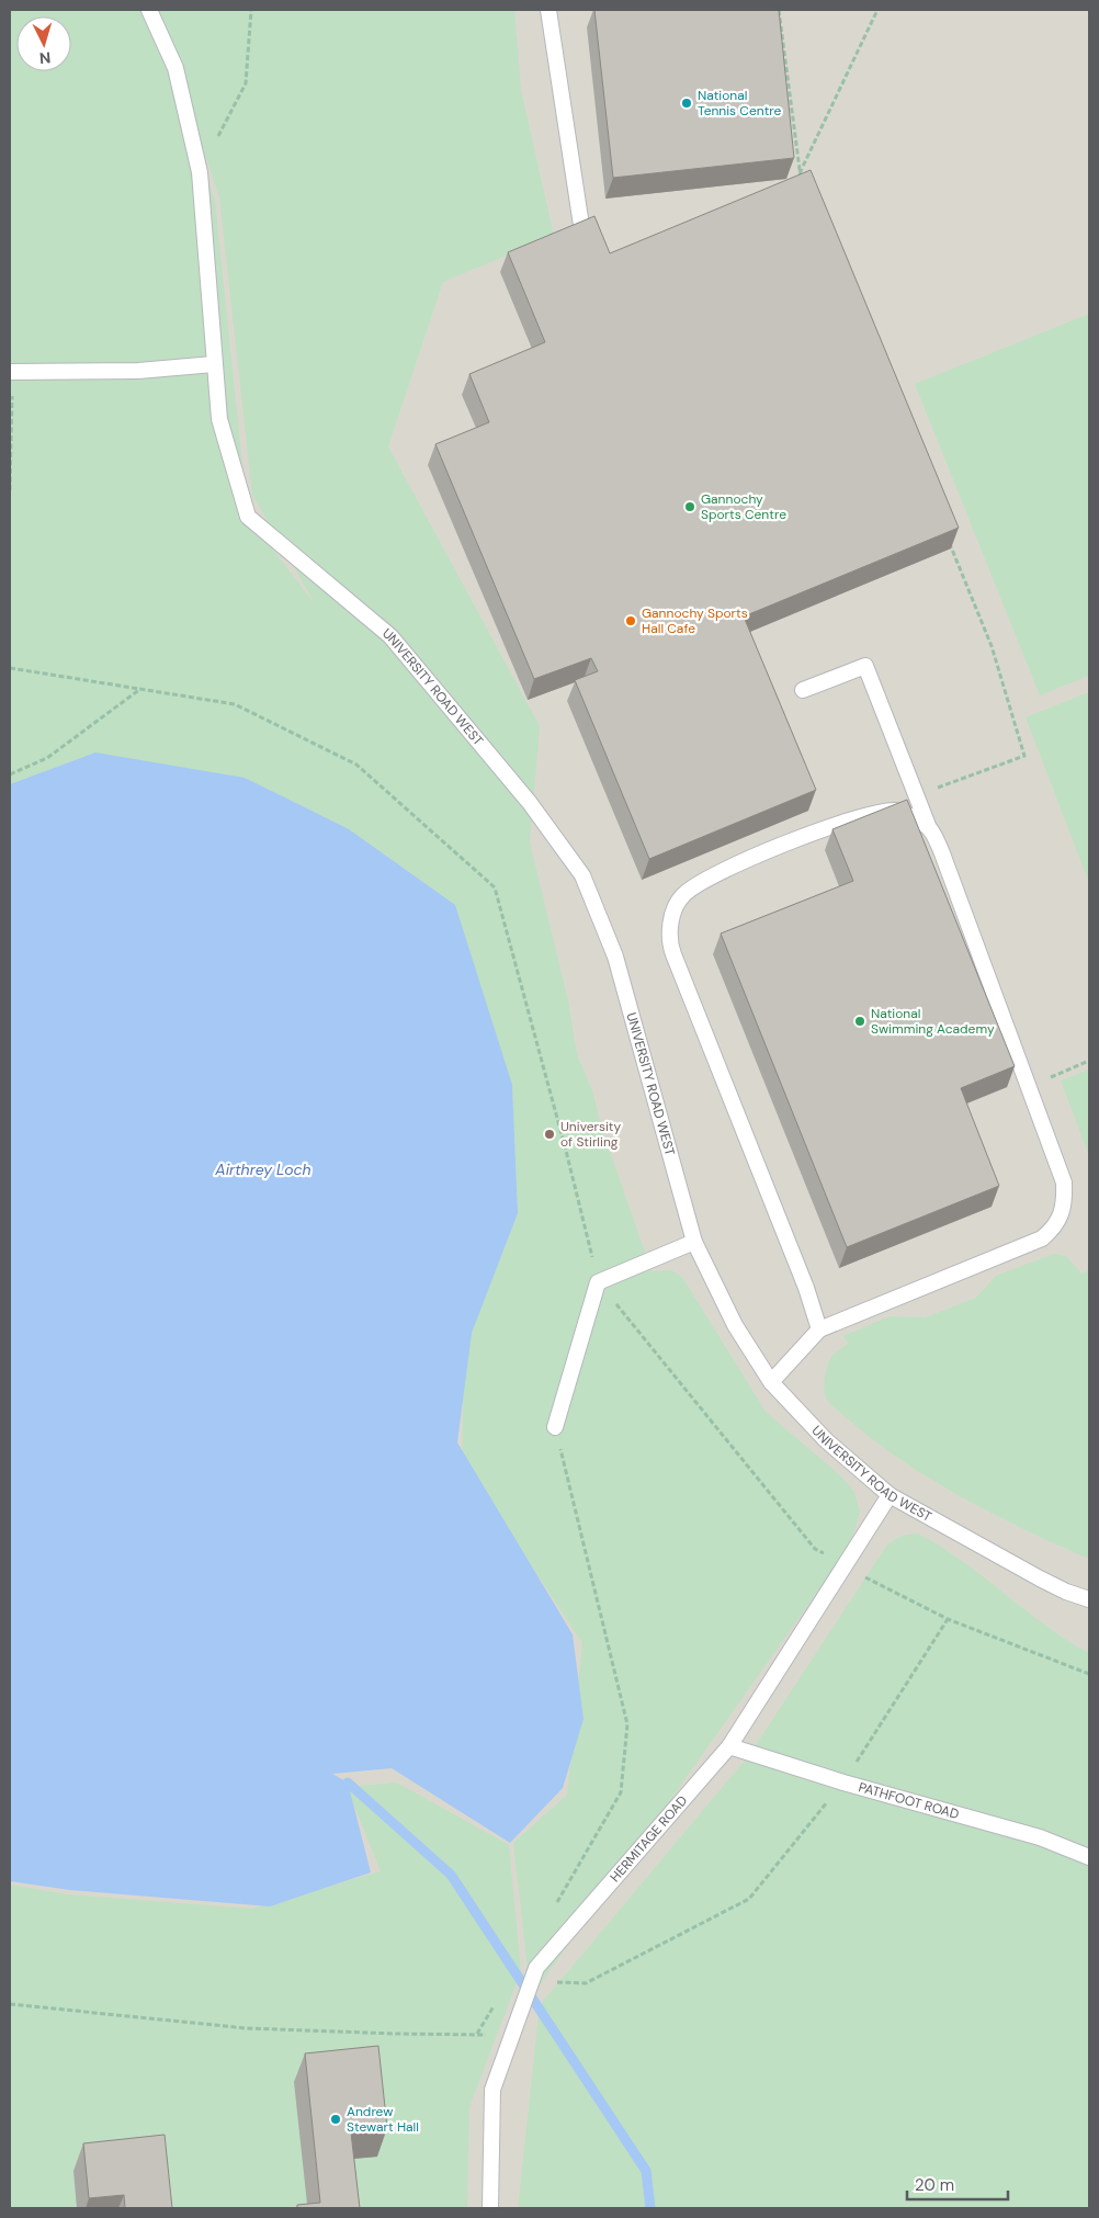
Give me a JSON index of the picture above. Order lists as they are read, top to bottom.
{
  "streets": {
    "lane": ["UNIVERSITY ROAD WEST", "PATHFOOT ROAD", "HERMITAGE ROAD"]
  },
  "crossings": [
    ["UNIVERSITY ROAD WEST", "HERMITAGE ROAD"],
    ["PATHFOOT ROAD", "HERMITAGE ROAD"]
  ],
  "water": ["Airthrey Loch"],
  "places": [
    "National Tennis Centre",
    "Gannochy Sports Centre",
    "Gannochy Sports Hall Cafe",
    "National Swimming Academy",
    "University of Stirling",
    "Andrew Stewart Hall"
  ],
  "scale_bar": "20 m",
  "north": "bottom"
}
